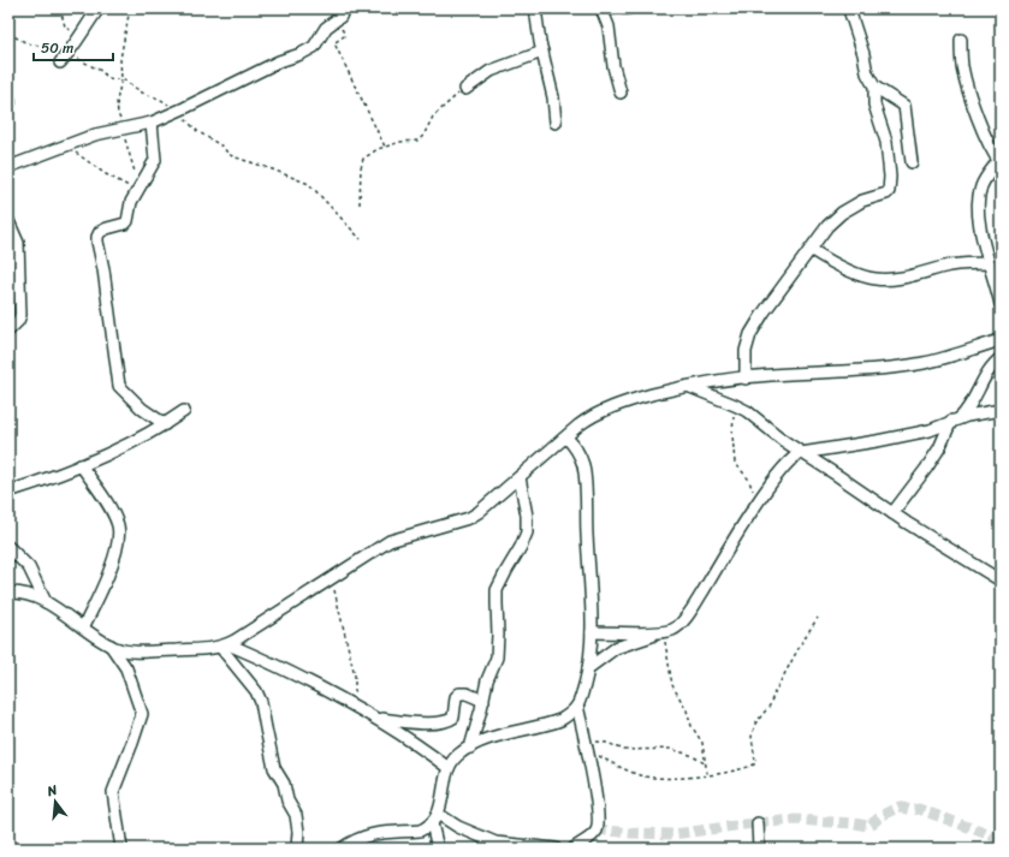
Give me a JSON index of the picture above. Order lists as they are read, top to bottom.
{
  "scale_bar": "50 m",
  "north": "top"
}
